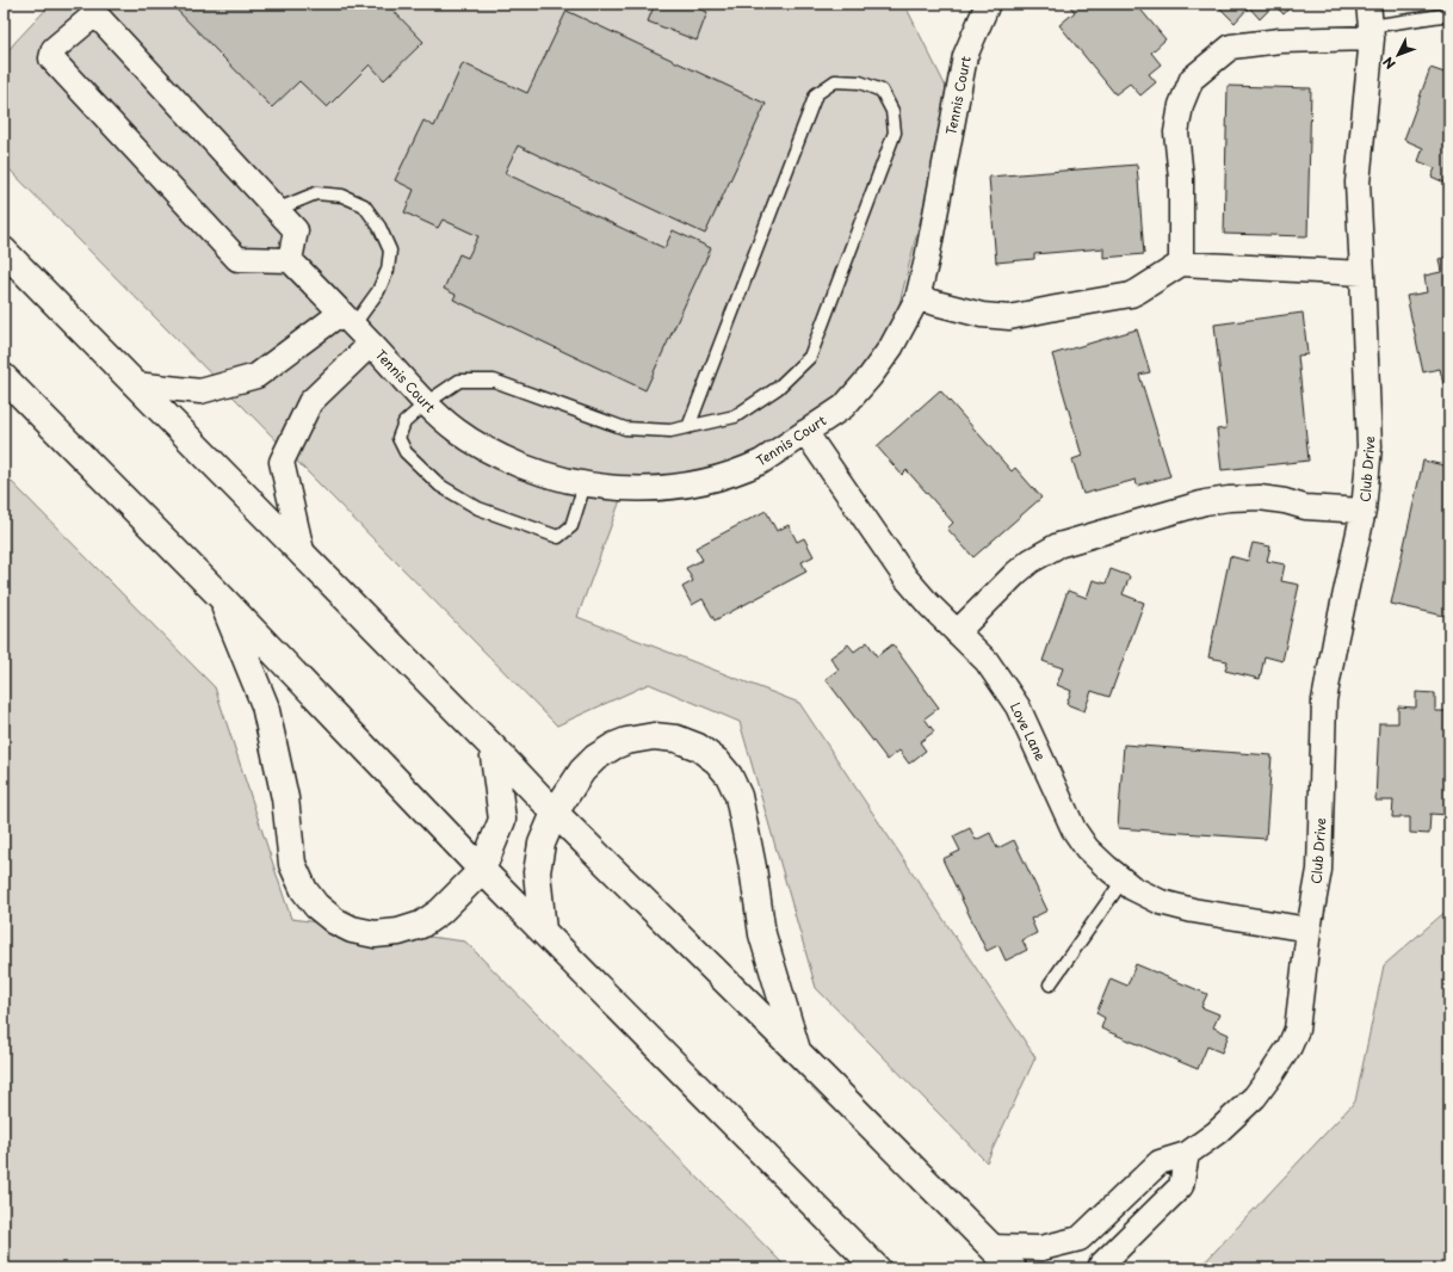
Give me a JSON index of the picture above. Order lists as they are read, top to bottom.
{
  "streets": {
    "street": ["Tennis Court", "Club Drive", "Love Lane"]
  },
  "crossings": [
    ["Tennis Court", "Love Lane"],
    ["Club Drive", "Love Lane"]
  ],
  "north": "bottom left"
}
